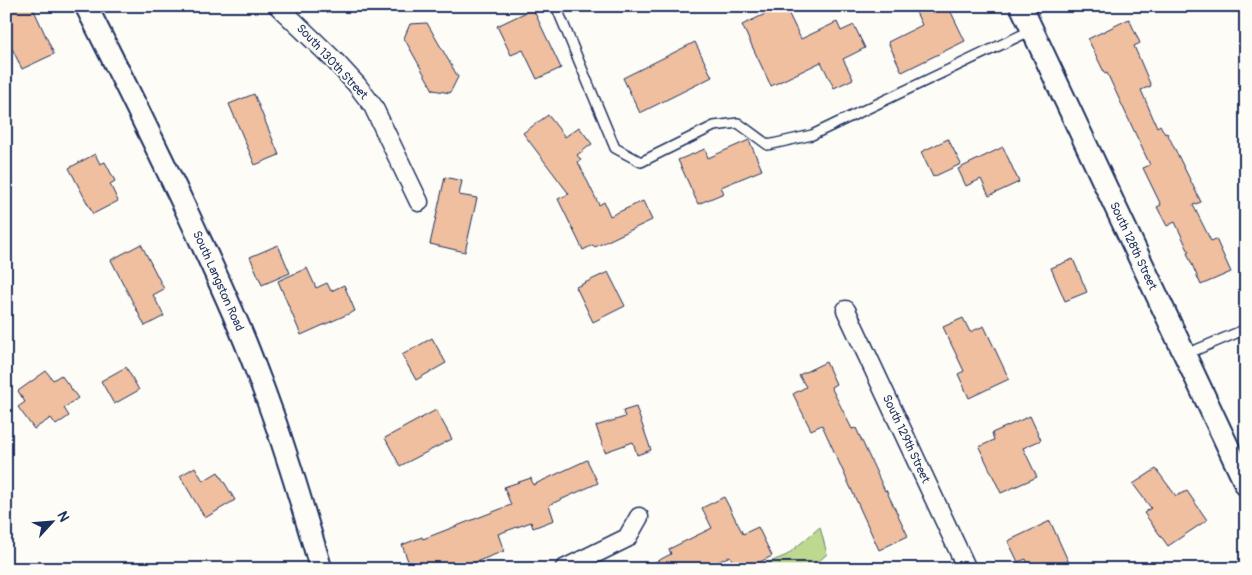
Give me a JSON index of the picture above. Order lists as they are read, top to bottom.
{
  "streets": {
    "street": [
      "South 130th Street",
      "South 128th Street",
      "South Langston Road",
      "South 129th Street"
    ]
  },
  "north": "top right"
}
